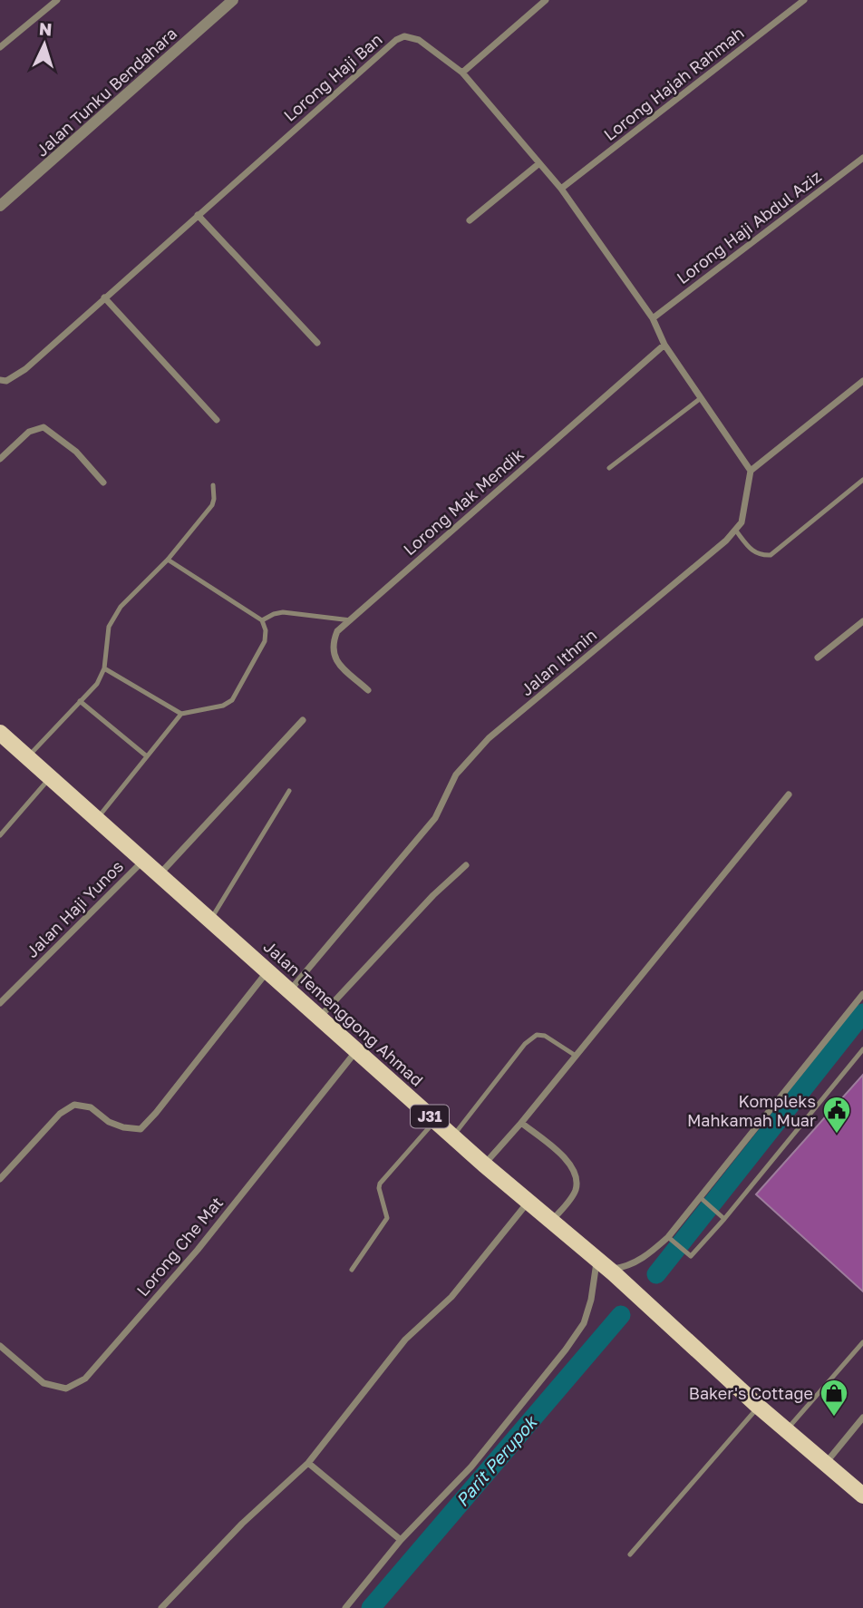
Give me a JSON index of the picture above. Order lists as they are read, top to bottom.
{
  "streets": {
    "main road": ["Jalan Temenggong Ahmad", "J31"],
    "street": [
      "Lorong Haji Ban",
      "Lorong Hajah Rahmah",
      "Jalan Tunku Bendahara",
      "Lorong Haji Abdul Aziz",
      "Lorong Mak Mendik",
      "Jalan Ithnin",
      "Jalan Haji Yunos",
      "Lorong Che Mat"
    ]
  },
  "crossings": [
    ["Lorong Haji Ban", "Lorong Hajah Rahmah"],
    ["Lorong Haji Ban", "Lorong Haji Abdul Aziz"],
    ["Lorong Haji Ban", "Lorong Mak Mendik"],
    ["Lorong Haji Ban", "Jalan Ithnin"],
    ["Jalan Ithnin", "Jalan Temenggong Ahmad"],
    ["Jalan Haji Yunos", "Jalan Temenggong Ahmad"],
    ["Jalan Temenggong Ahmad", "Lorong Che Mat"]
  ],
  "water": ["Parit Perupok"],
  "places": {
    "public building": ["Kompleks Mahkamah Muar"],
    "shop": ["Baker's Cottage"]
  },
  "north": "top"
}
